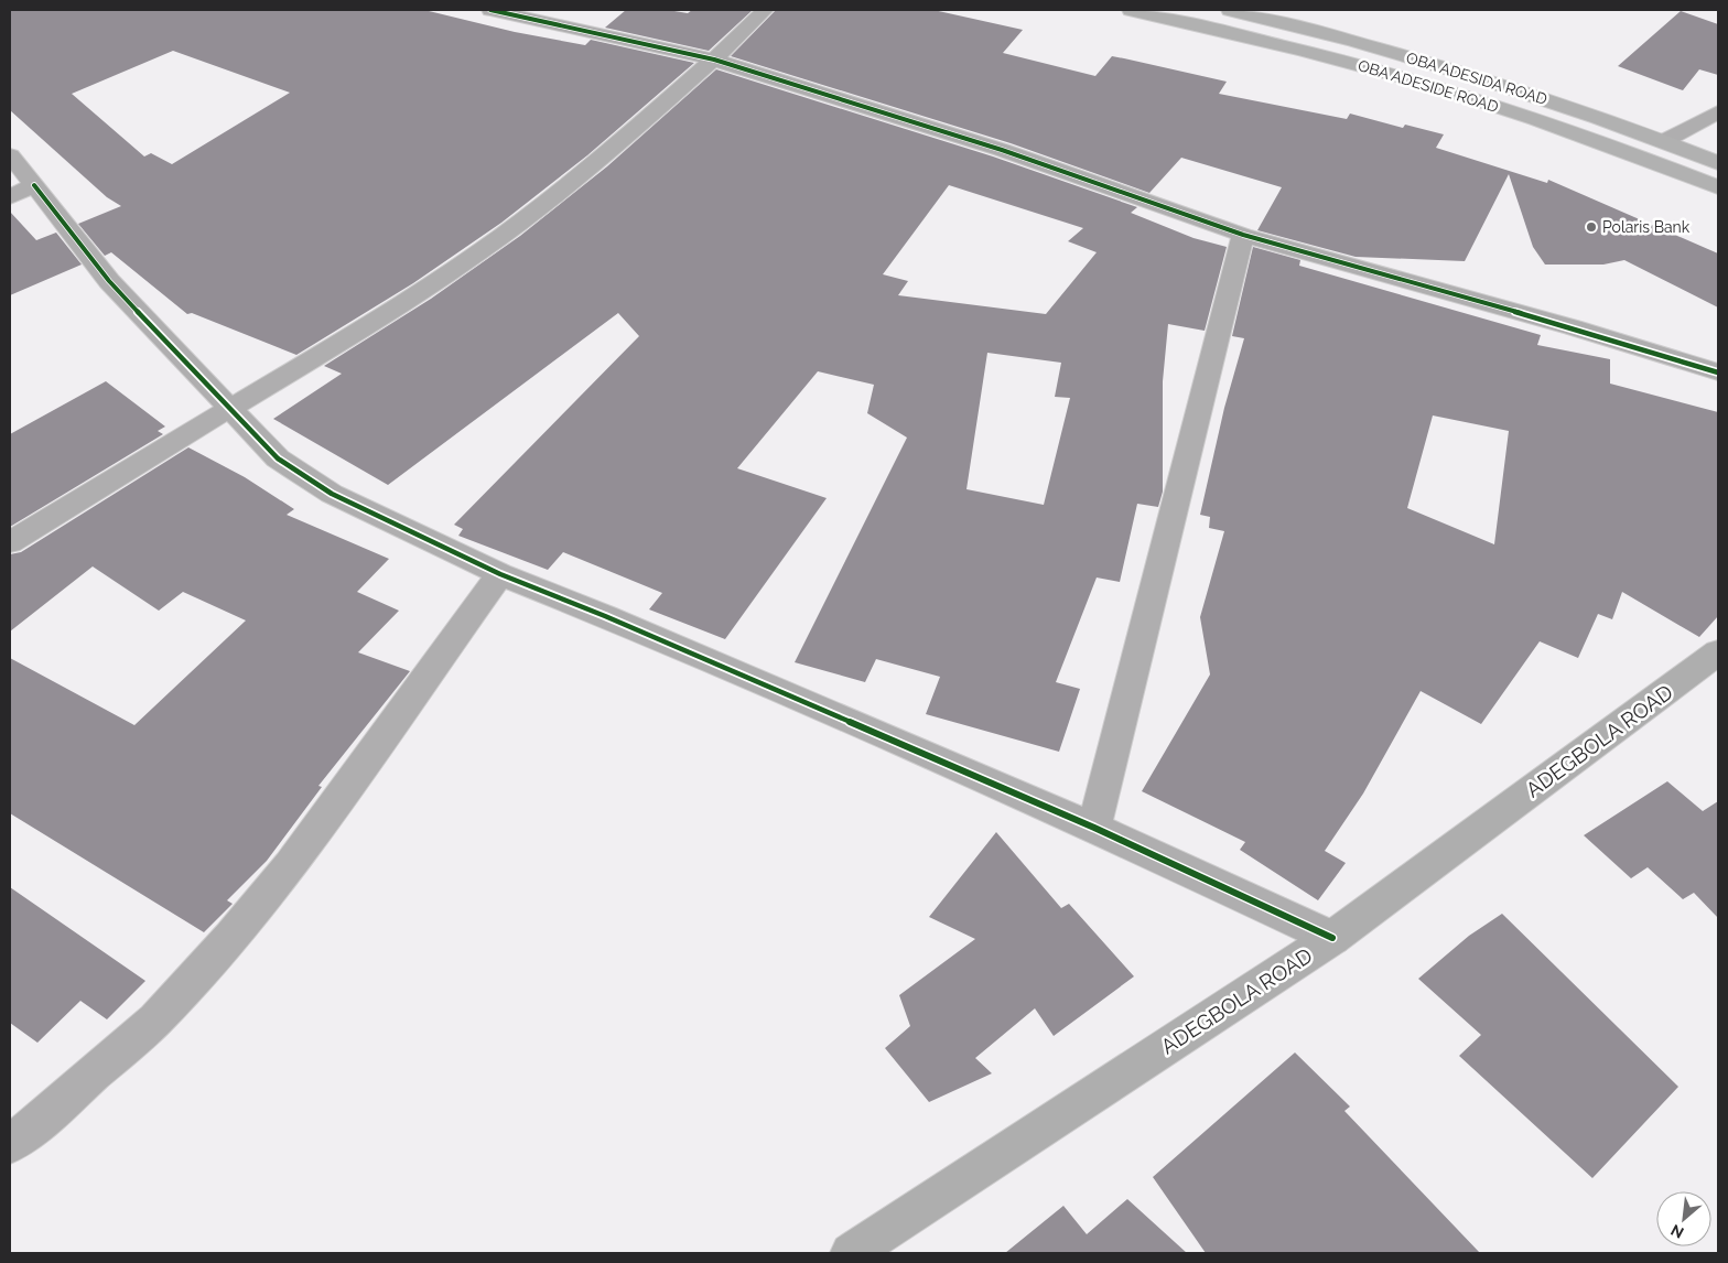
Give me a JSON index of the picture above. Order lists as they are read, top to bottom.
{
  "streets": {
    "main road": ["OBA ADESIDA ROAD", "OBA ADESIDE ROAD"],
    "street": ["ADEGBOLA ROAD"]
  },
  "places": ["Polaris Bank"],
  "north": "bottom left"
}
